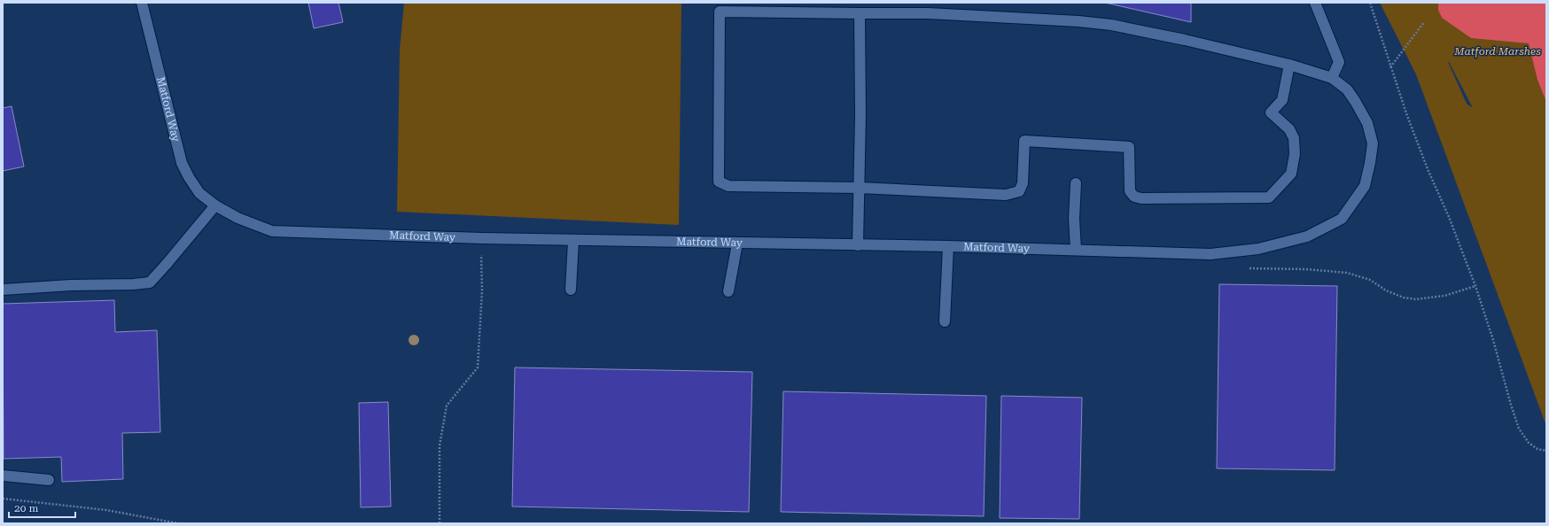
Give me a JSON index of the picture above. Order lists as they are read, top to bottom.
{
  "streets": {
    "street": ["Matford Way"]
  },
  "parks": ["Matford Marshes"],
  "scale_bar": "20 m"
}
